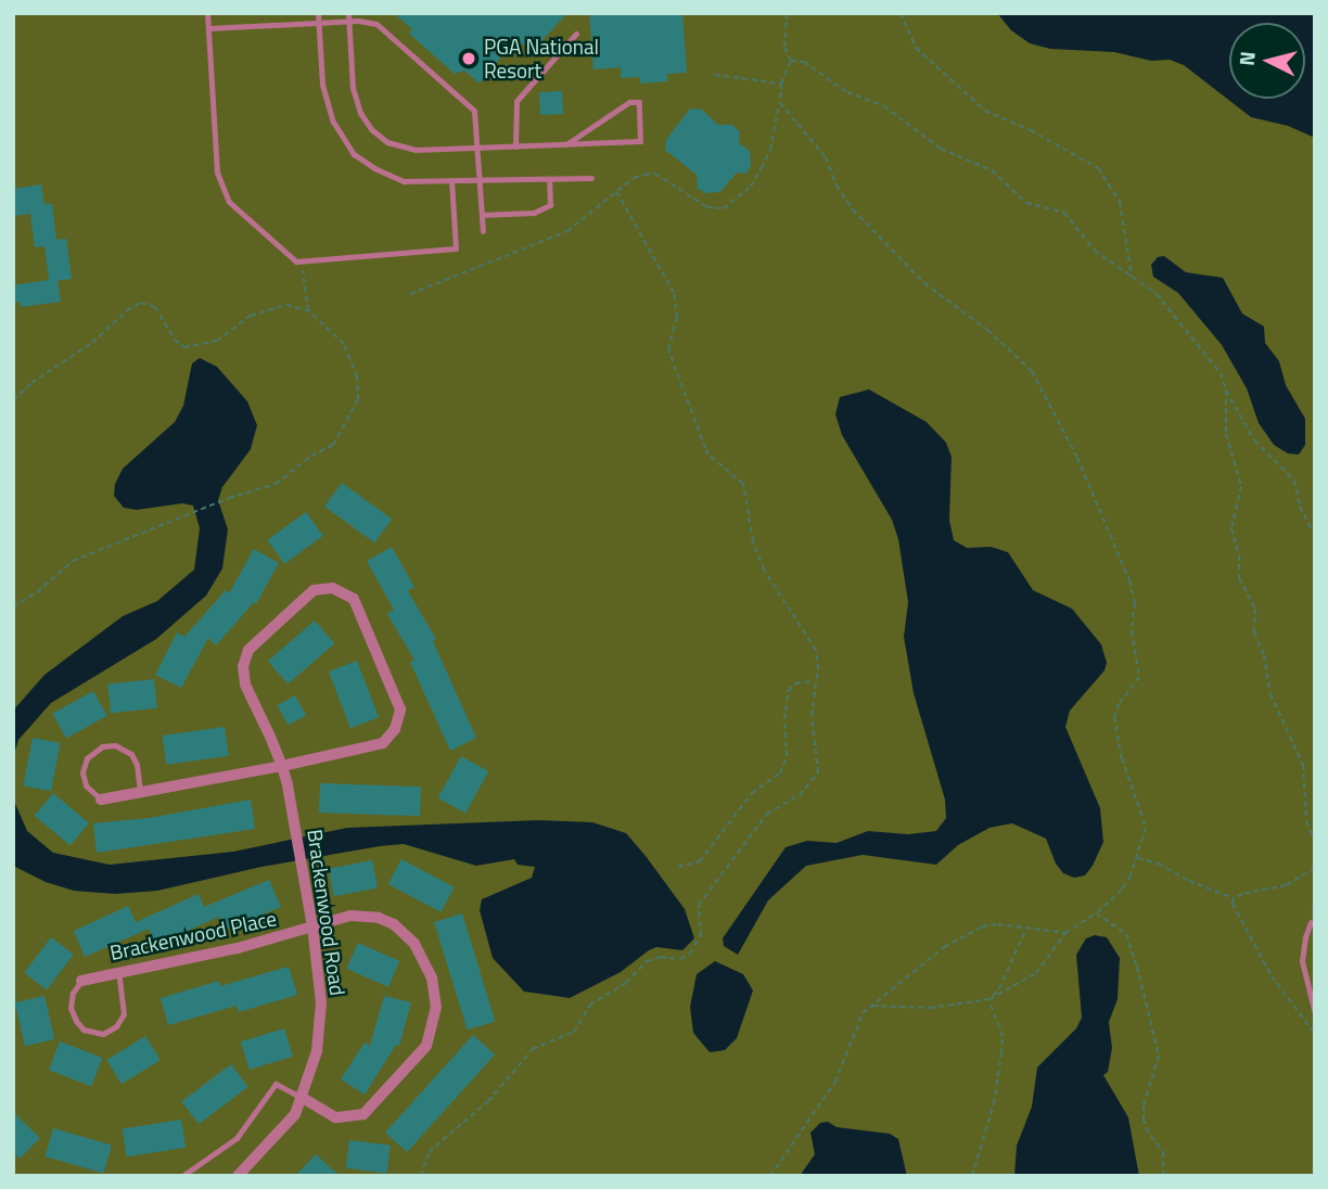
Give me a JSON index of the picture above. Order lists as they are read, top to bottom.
{
  "streets": {
    "street": ["Brackenwood Road", "Brackenwood Place"]
  },
  "crossings": [
    ["Brackenwood Road", "Brackenwood Place"]
  ],
  "places": ["PGA National Resort"],
  "north": "left"
}
